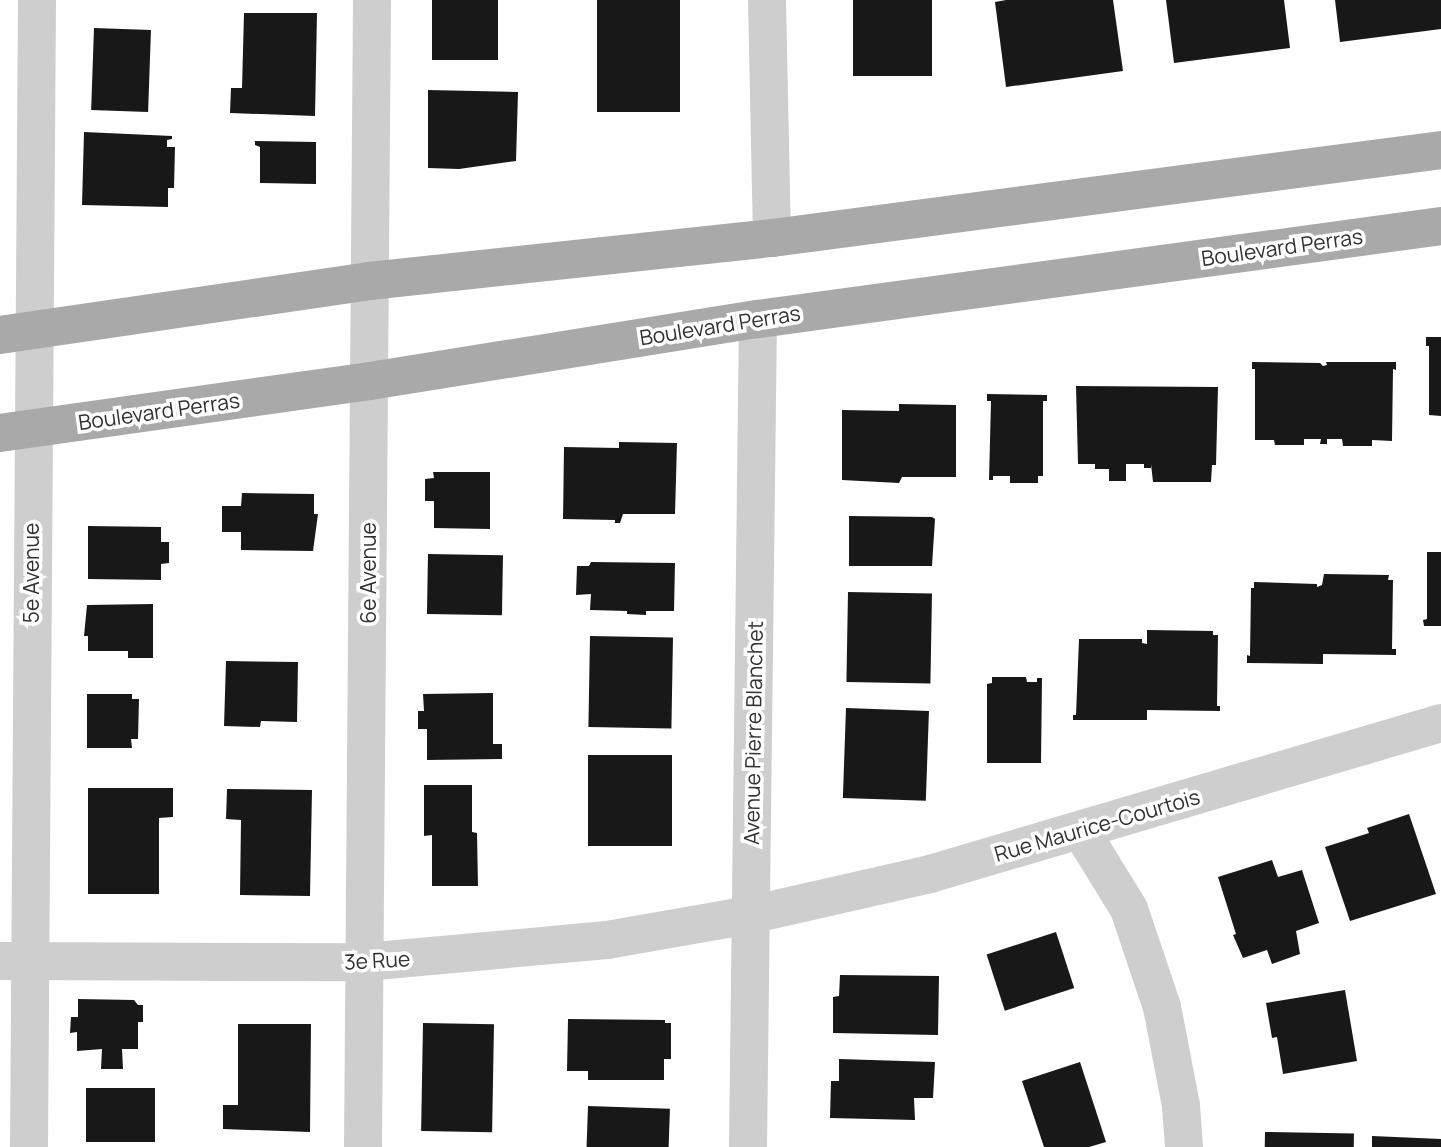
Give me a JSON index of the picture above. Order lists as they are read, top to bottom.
{
  "streets": {
    "main road": ["Boulevard Perras"],
    "street": [
      "5e Avenue",
      "6e Avenue",
      "Avenue Pierre Blanchet",
      "Rue Maurice-Courtois",
      "3e Rue"
    ]
  },
  "crossings": [
    ["Boulevard Perras", "5e Avenue"],
    ["Boulevard Perras", "6e Avenue"],
    ["Boulevard Perras", "Avenue Pierre Blanchet"],
    ["5e Avenue", "3e Rue"],
    ["6e Avenue", "3e Rue"],
    ["Avenue Pierre Blanchet", "Rue Maurice-Courtois"],
    ["Avenue Pierre Blanchet", "3e Rue"],
    ["Rue Maurice-Courtois", "3e Rue"]
  ]
}
